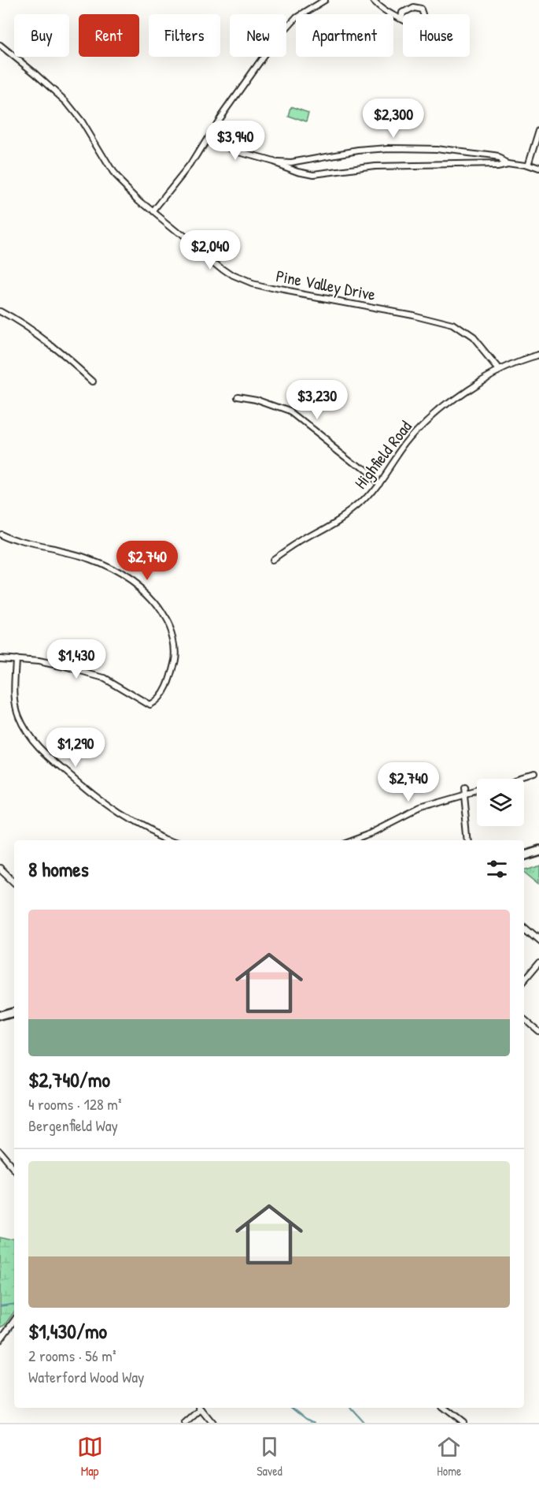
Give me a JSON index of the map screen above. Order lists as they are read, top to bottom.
{
  "streets": {
    "street": ["Pine Valley Drive", "Highfield Road"]
  },
  "crossings": [
    ["Pine Valley Drive", "Highfield Road"]
  ],
  "page": {
    "chip": [
      "Buy",
      "Rent",
      "Filters",
      "New",
      "Apartment",
      "House"
    ],
    "price": [
      "$2,300",
      "$3,940",
      "$2,040",
      "$3,230",
      "$2,740",
      "$1,430",
      "$1,290",
      "$2,740"
    ],
    "heading": "8 homes",
    "list": [
      {
        "name": "$2,740/mo",
        "note": "4 rooms · 128 m² · Bergenfield Way"
      },
      {
        "name": "$1,430/mo",
        "note": "2 rooms · 56 m² · Waterford Wood Way"
      }
    ],
    "tabs": ["Map", "Saved", "Home"]
  }
}
